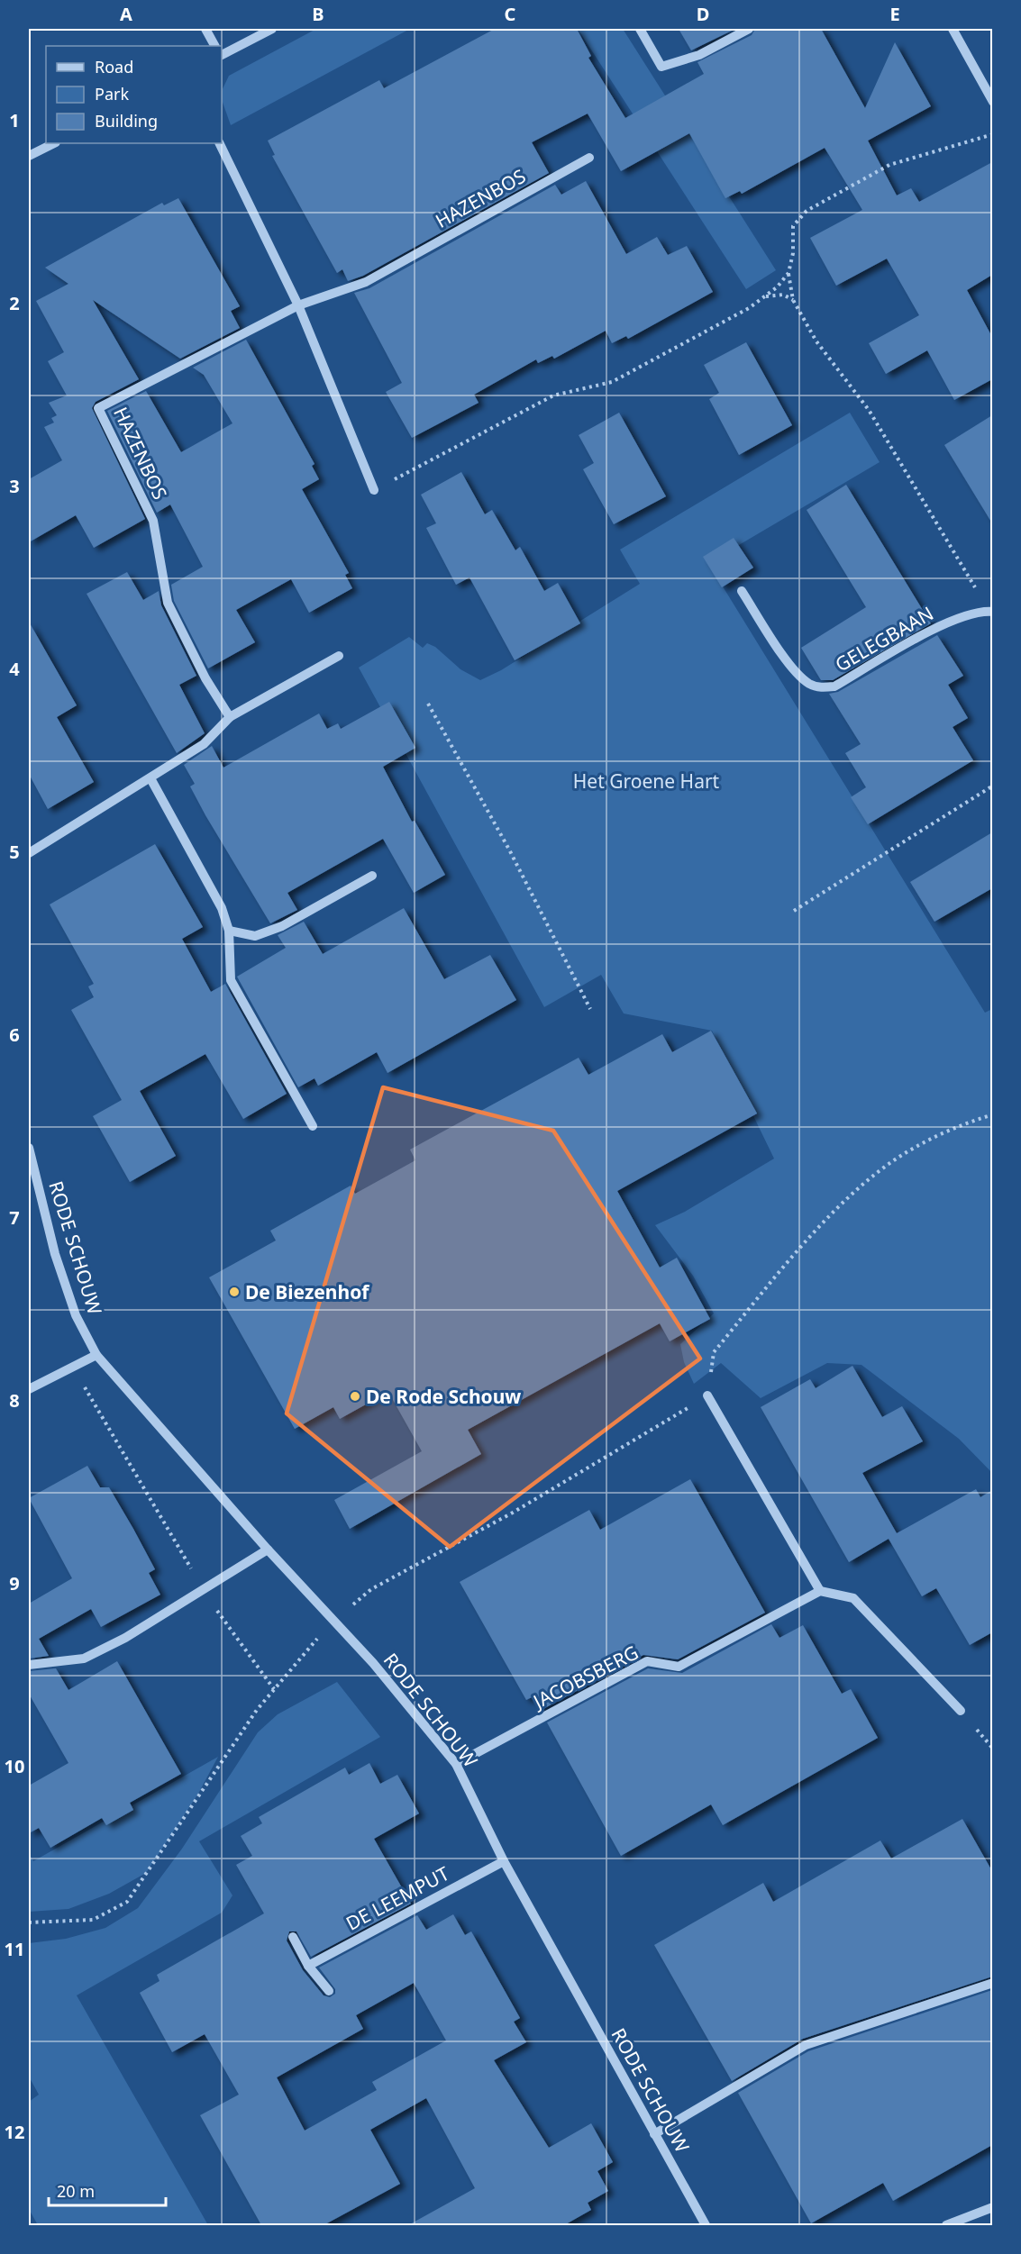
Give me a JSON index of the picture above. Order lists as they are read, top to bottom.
{
  "streets": {
    "street": [
      "HAZENBOS",
      "GELEGBAAN",
      "RODE SCHOUW",
      "JACOBSBERG",
      "DE LEEMPUT"
    ]
  },
  "crossings": [
    ["RODE SCHOUW", "JACOBSBERG"],
    ["RODE SCHOUW", "DE LEEMPUT"]
  ],
  "parks": ["Het Groene Hart"],
  "places": ["De Biezenhof", "De Rode Schouw"],
  "legend": ["Road", "Park", "Building"],
  "scale_bar": "20 m",
  "grid": {
    "columns": [
      "A",
      "B",
      "C",
      "D",
      "E"
    ],
    "rows": [
      "1",
      "2",
      "3",
      "4",
      "5",
      "6",
      "7",
      "8",
      "9",
      "10",
      "11",
      "12"
    ]
  }
}
